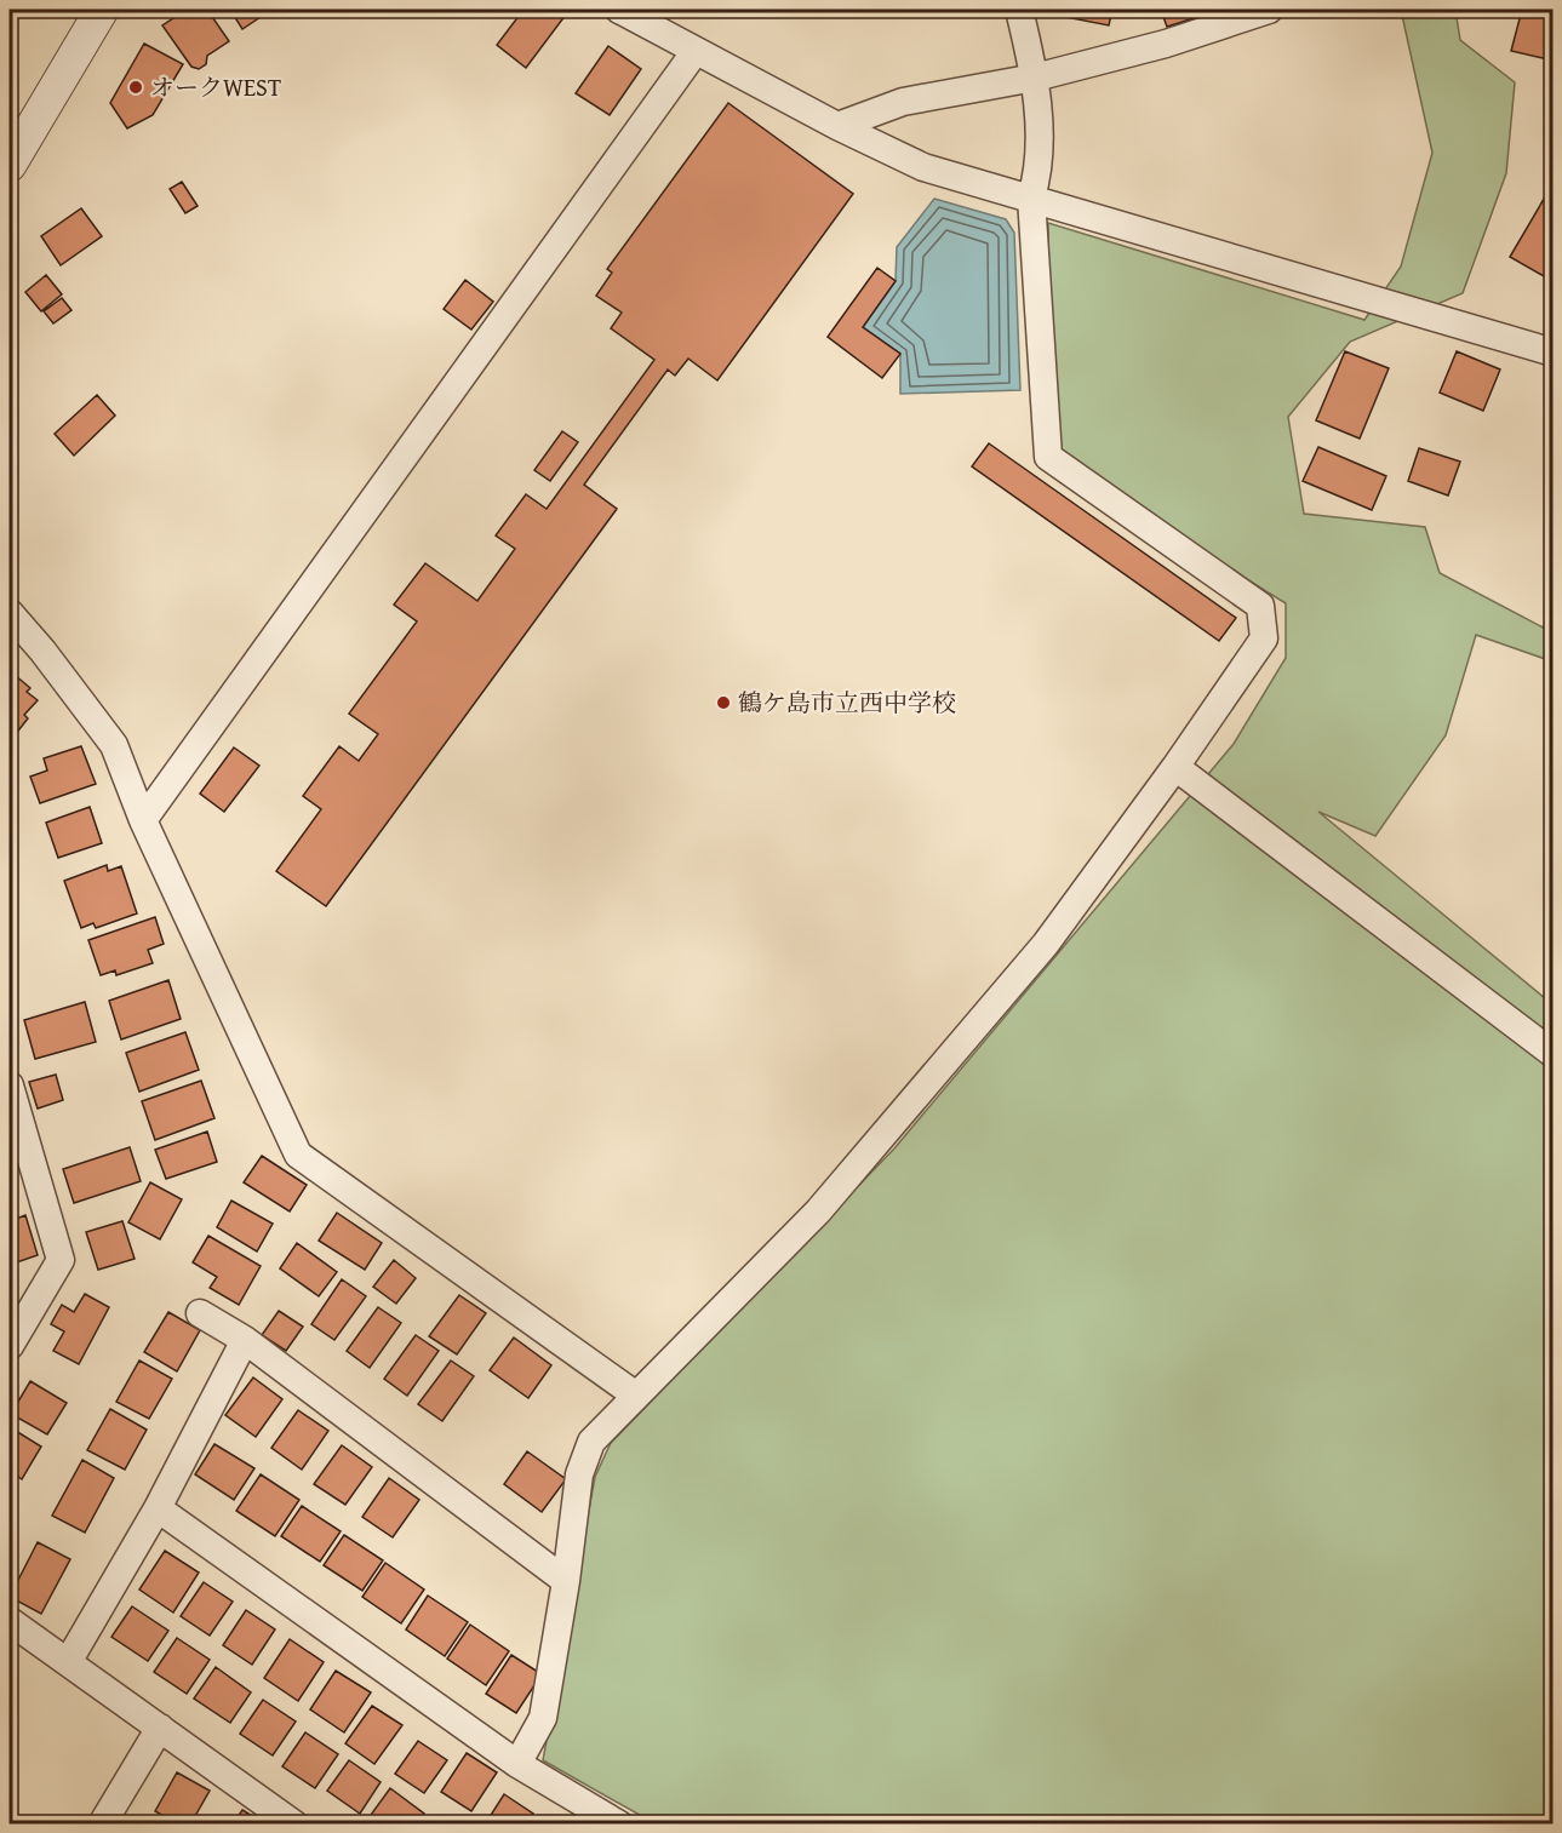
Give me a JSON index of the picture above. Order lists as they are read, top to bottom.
{
  "places": ["オークWEST", "鶴ケ島市立西中学校"]
}
